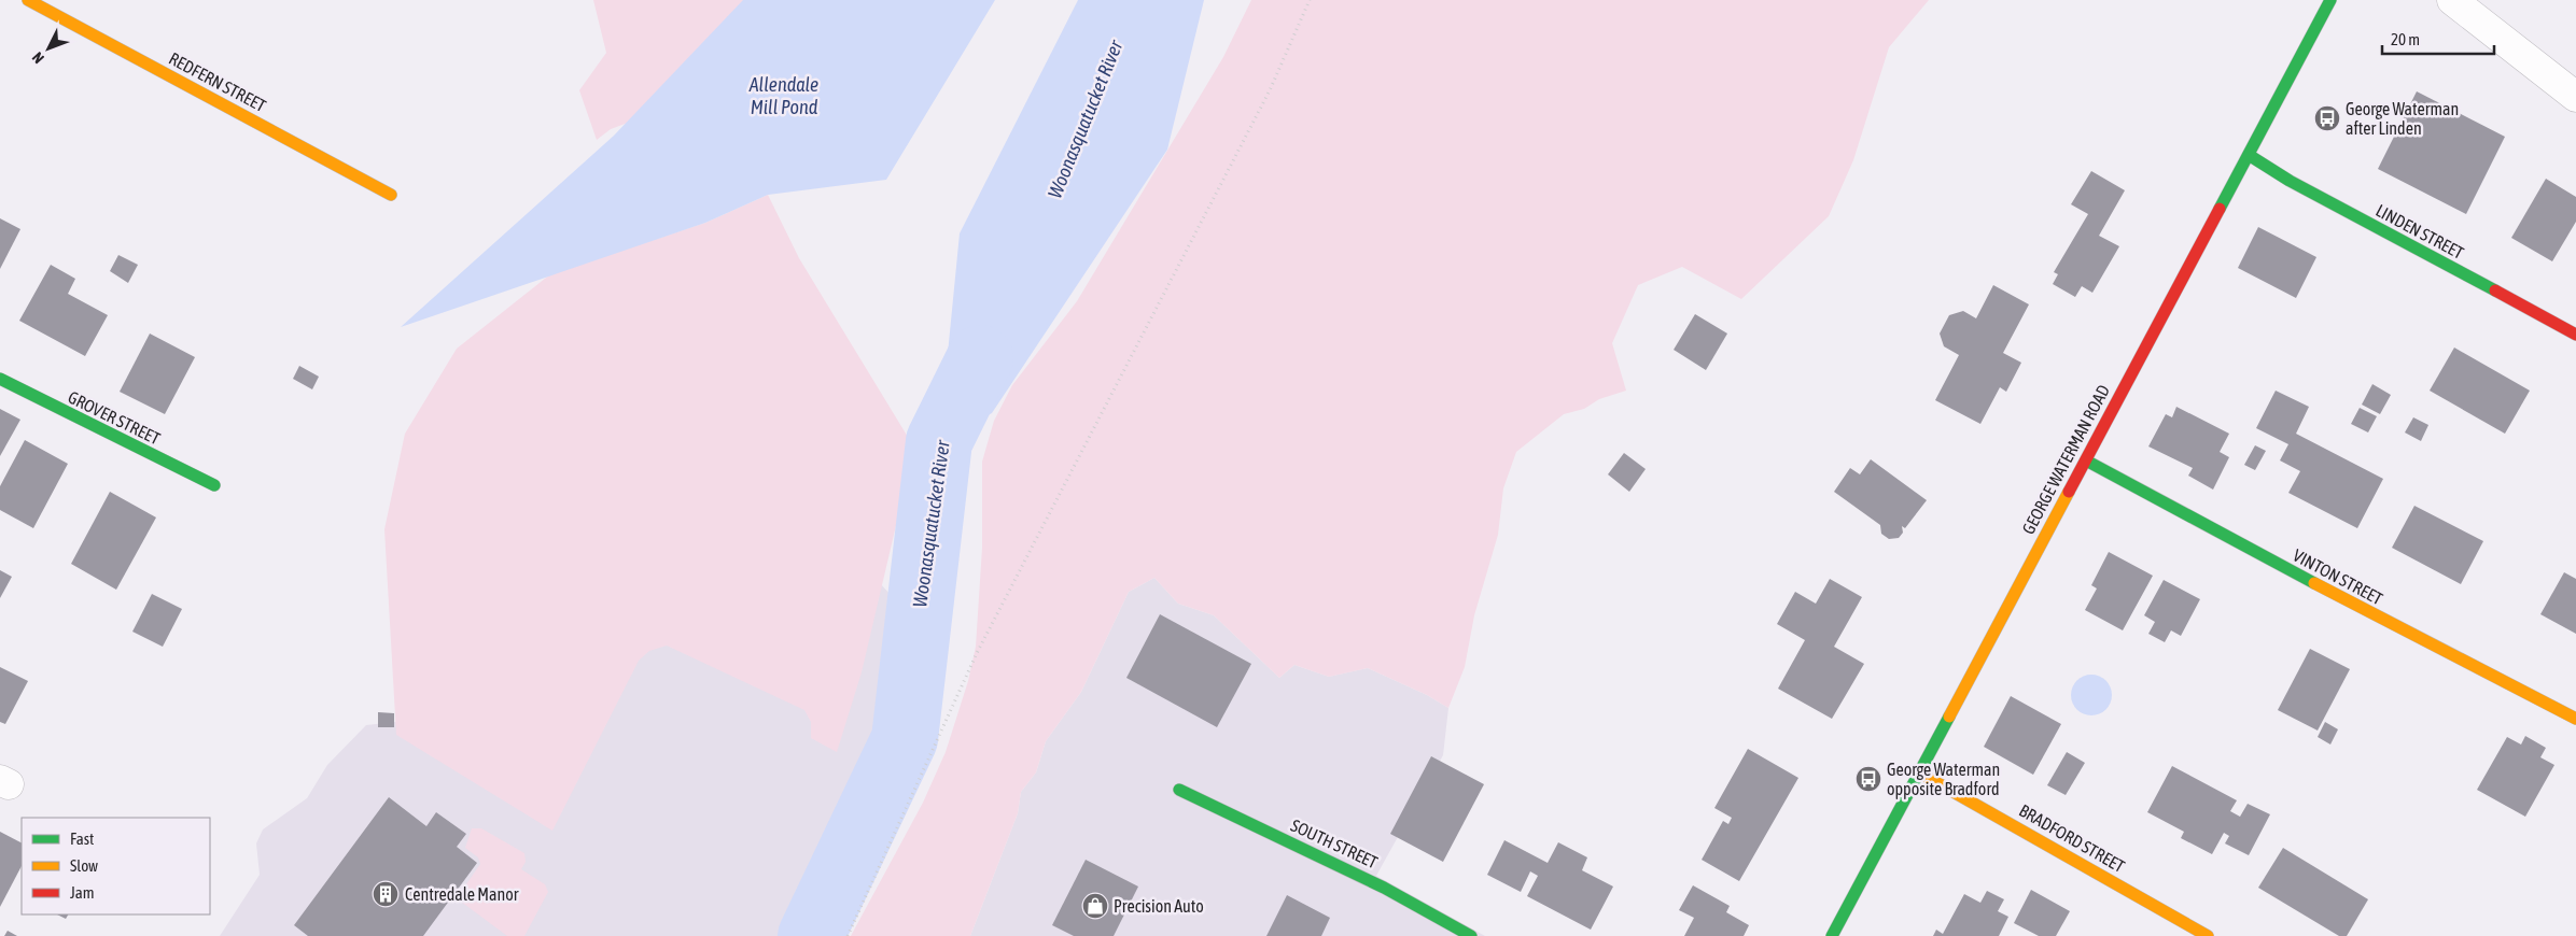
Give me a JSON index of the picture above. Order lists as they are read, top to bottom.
{
  "streets": {
    "street": [
      "REDFERN STREET",
      "LINDEN STREET",
      "GROVER STREET",
      "GEORGE WATERMAN ROAD",
      "VINTON STREET",
      "BRADFORD STREET",
      "SOUTH STREET"
    ]
  },
  "crossings": [
    ["LINDEN STREET", "GEORGE WATERMAN ROAD"],
    ["GEORGE WATERMAN ROAD", "VINTON STREET"],
    ["GEORGE WATERMAN ROAD", "BRADFORD STREET"]
  ],
  "water": ["Allendale Mill Pond", "Woonasquatucket River"],
  "places": {
    "bus stop": ["George Waterman after Linden", "George Waterman opposite Bradford"],
    "building": ["Centredale Manor"],
    "shop": ["Precision Auto"]
  },
  "legend": ["Fast", "Slow", "Jam"],
  "scale_bar": "20 m",
  "north": "bottom left"
}
